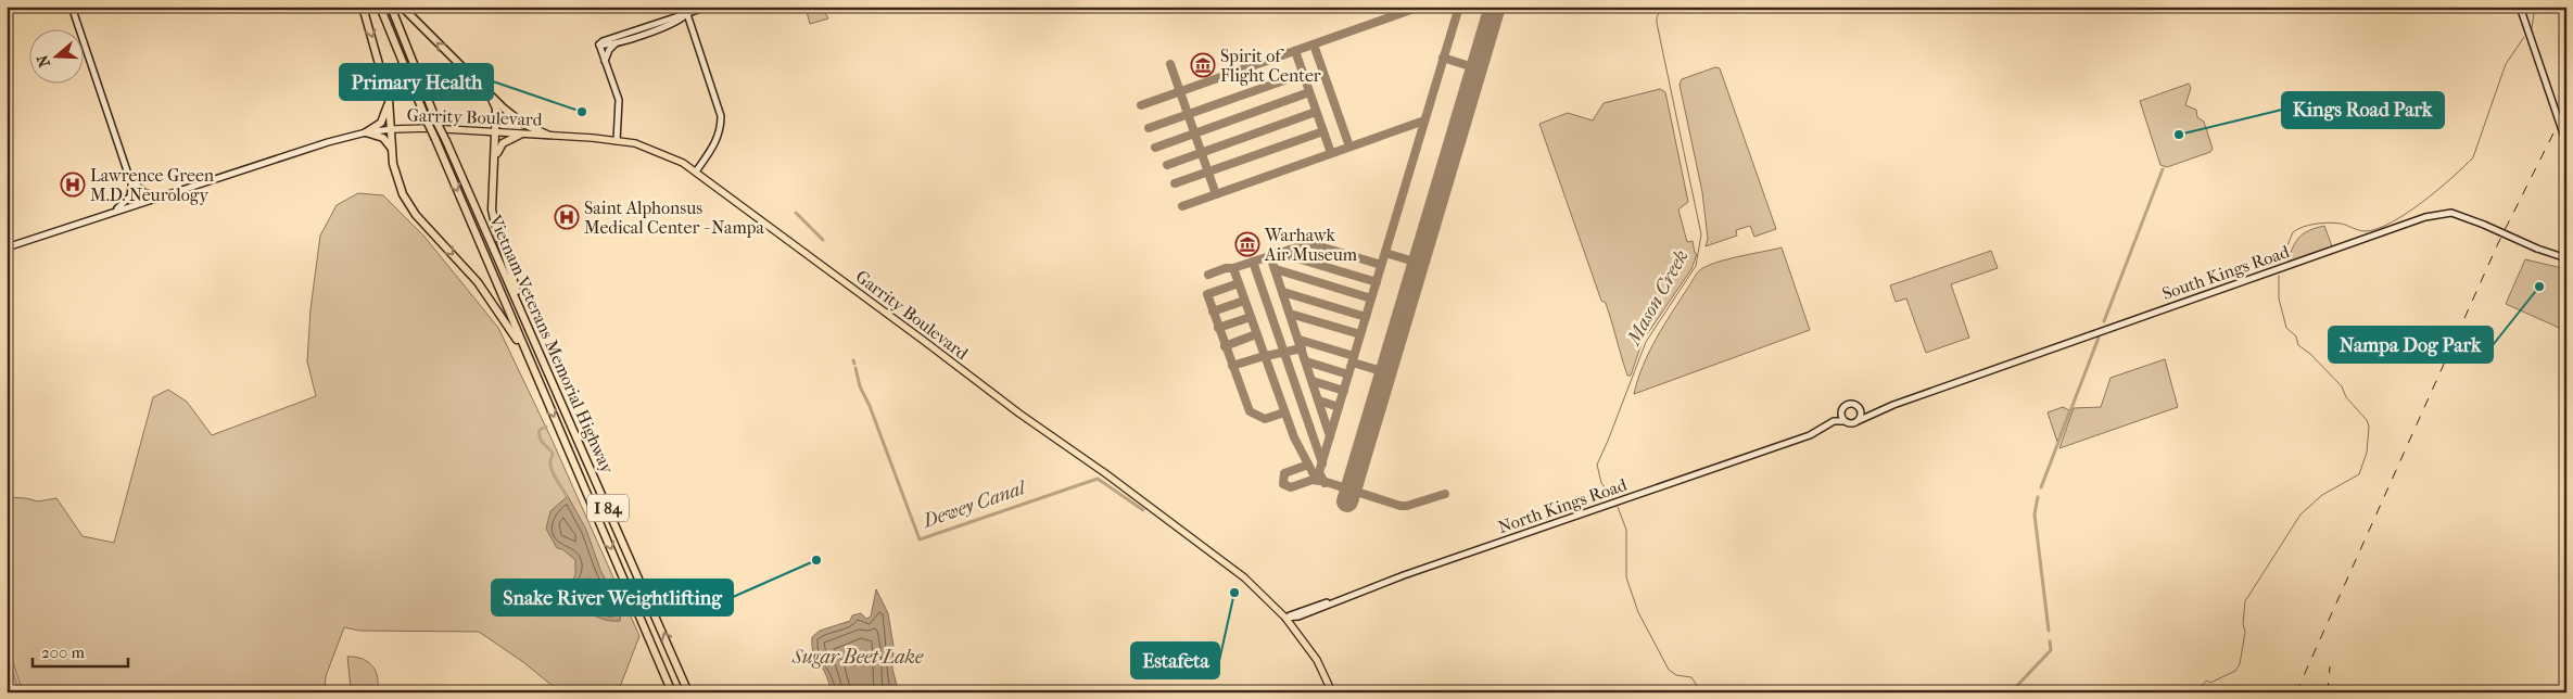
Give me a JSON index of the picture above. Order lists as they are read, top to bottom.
{
  "streets": {
    "highway": ["Vietnam Veterans Memorial Highway", "I 84"],
    "main road": ["Garrity Boulevard", "South Kings Road", "North Kings Road"]
  },
  "crossings": [
    ["Garrity Boulevard", "North Kings Road"],
    ["South Kings Road", "North Kings Road"]
  ],
  "water": ["Mason Creek", "Dewey Canal", "Sugar Beet Lake"],
  "places": {
    "museum": ["Spirit of Flight Center", "Warhawk Air Museum"],
    "other": [
      "Primary Health",
      "Kings Road Park",
      "Nampa Dog Park",
      "Snake River Weightlifting",
      "Estafeta"
    ],
    "hospital": ["Lawrence Green M.D. Neurology", "Saint Alphonsus Medical Center - Nampa"]
  },
  "scale_bar": "200 m",
  "north": "left"
}
